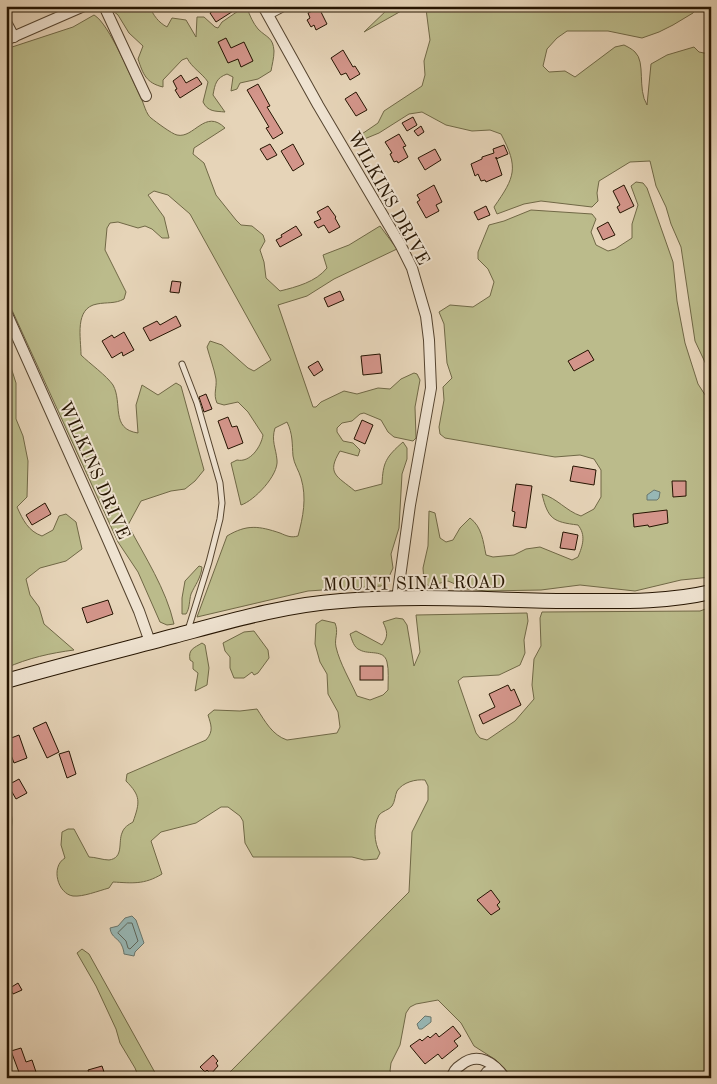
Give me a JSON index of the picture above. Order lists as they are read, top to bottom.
{
  "streets": {
    "street": ["WILKINS DRIVE", "MOUNT SINAI ROAD"]
  },
  "crossings": [
    ["WILKINS DRIVE", "MOUNT SINAI ROAD"]
  ]
}
